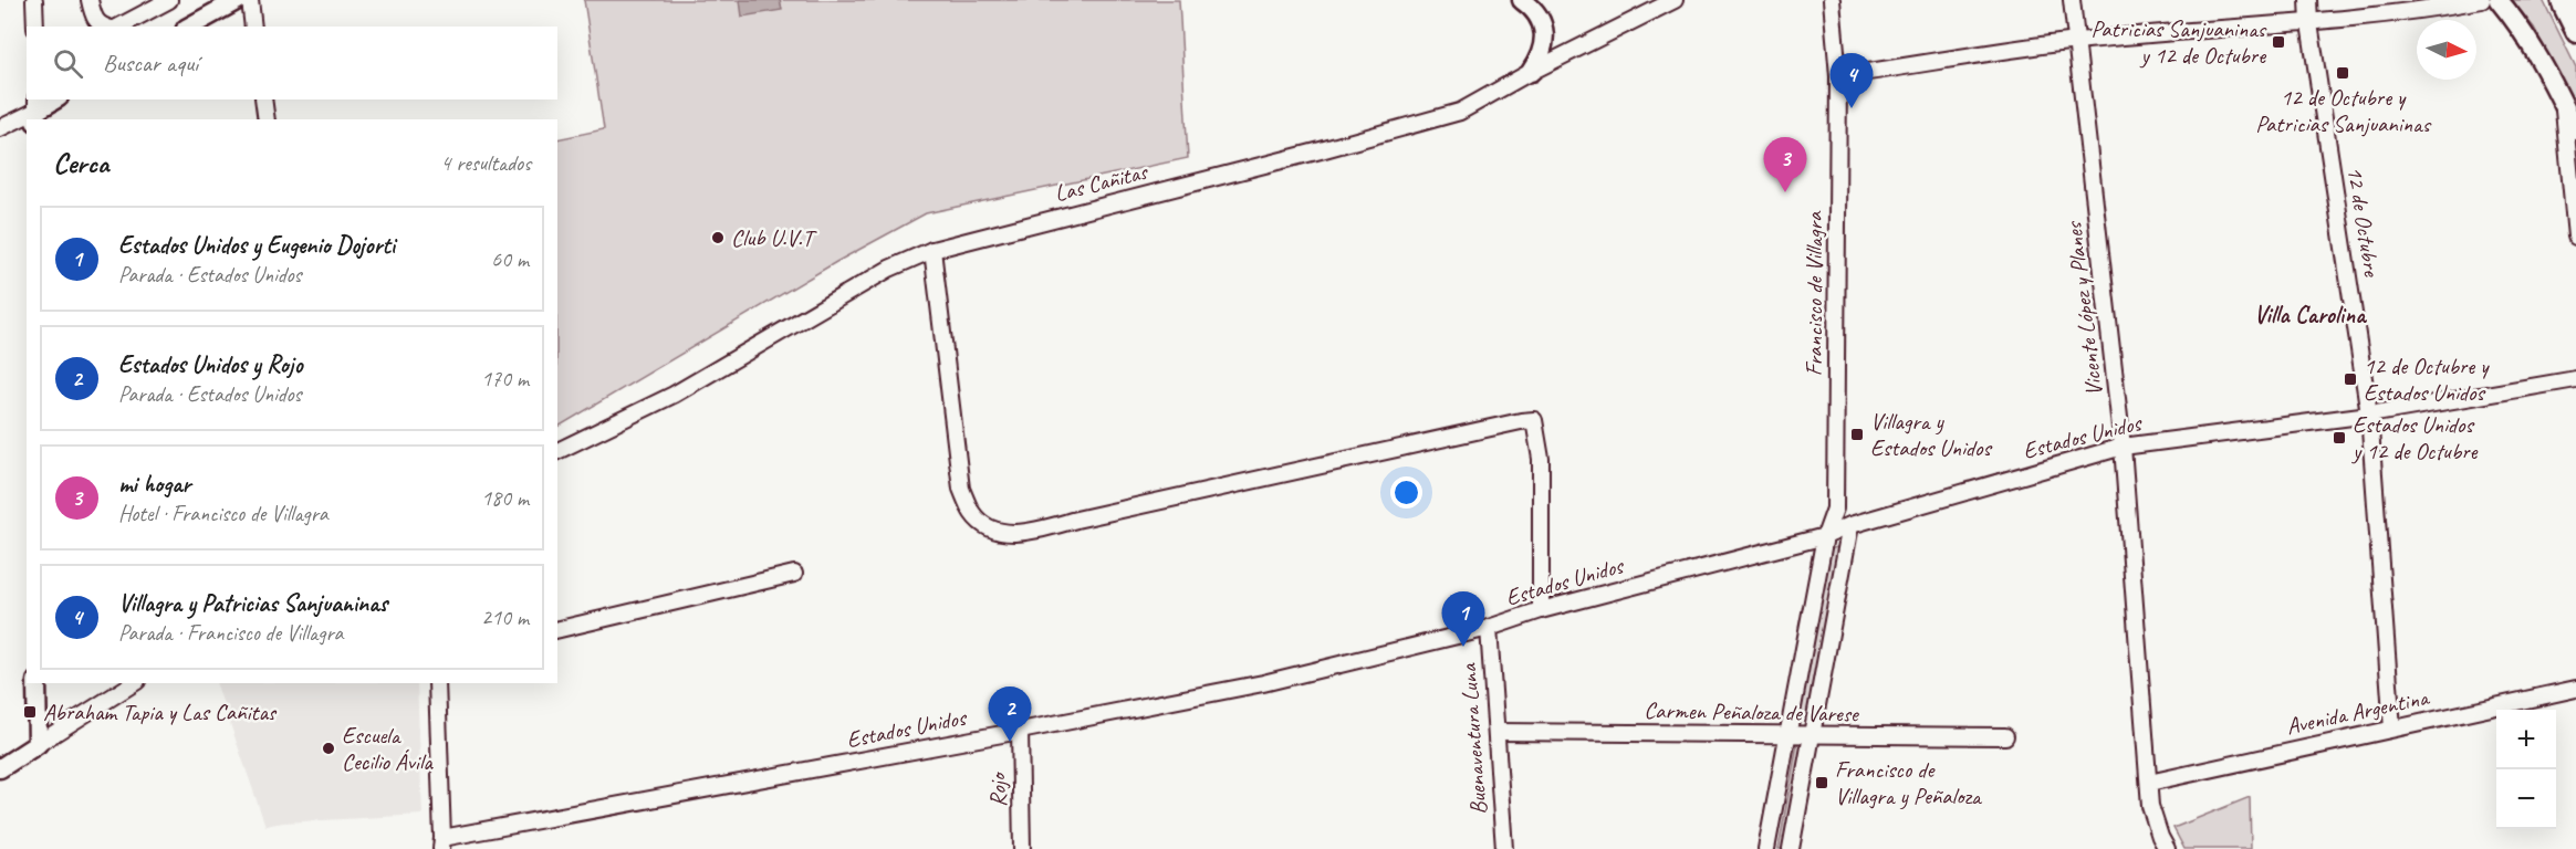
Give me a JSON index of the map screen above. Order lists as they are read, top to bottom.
{
  "streets": {
    "street": [
      "Las Cañitas",
      "12 de Octubre",
      "Francisco de Villagra",
      "Vicente López y Planes",
      "Estados Unidos",
      "Carmen Peñaloza de Varese",
      "Avenida Argentina",
      "Buenaventura Luna",
      "Rojo"
    ]
  },
  "crossings": [
    ["12 de Octubre", "Estados Unidos"],
    ["12 de Octubre", "Avenida Argentina"],
    ["Francisco de Villagra", "Estados Unidos"],
    ["Francisco de Villagra", "Carmen Peñaloza de Varese"],
    ["Vicente López y Planes", "Estados Unidos"],
    ["Vicente López y Planes", "Avenida Argentina"],
    ["Estados Unidos", "Buenaventura Luna"],
    ["Estados Unidos", "Rojo"],
    ["Carmen Peñaloza de Varese", "Buenaventura Luna"]
  ],
  "districts": ["Villa Carolina"],
  "places": {
    "transit": [
      "Patricias Sanjuaninas y 12 de Octubre",
      "12 de Octubre y Patricias Sanjuaninas",
      "12 de Octubre y Estados Unidos",
      "Villagra y Estados Unidos",
      "Estados Unidos y 12 de Octubre",
      "Abraham Tapia y Las Cañitas",
      "Francisco de Villagra y Peñaloza"
    ],
    "other": ["Club U.V.T", "Escuela Cecilio Ávila"]
  },
  "north": "right",
  "page": {
    "search": "Buscar aquí",
    "pins": [
      "4",
      "3",
      "1",
      "2"
    ],
    "heading": ["Cerca", "4 resultados"],
    "list": [
      {
        "mark": "1",
        "name": "Estados Unidos y Eugenio Dojorti",
        "note": "Parada · Estados Unidos",
        "value": "60 m"
      },
      {
        "mark": "2",
        "name": "Estados Unidos y Rojo",
        "note": "Parada · Estados Unidos",
        "value": "170 m"
      },
      {
        "mark": "3",
        "name": "mi hogar",
        "note": "Hotel · Francisco de Villagra",
        "value": "180 m"
      },
      {
        "mark": "4",
        "name": "Villagra y Patricias Sanjuaninas",
        "note": "Parada · Francisco de Villagra",
        "value": "210 m"
      }
    ],
    "map_buttons": ["+", "−"]
  }
}
